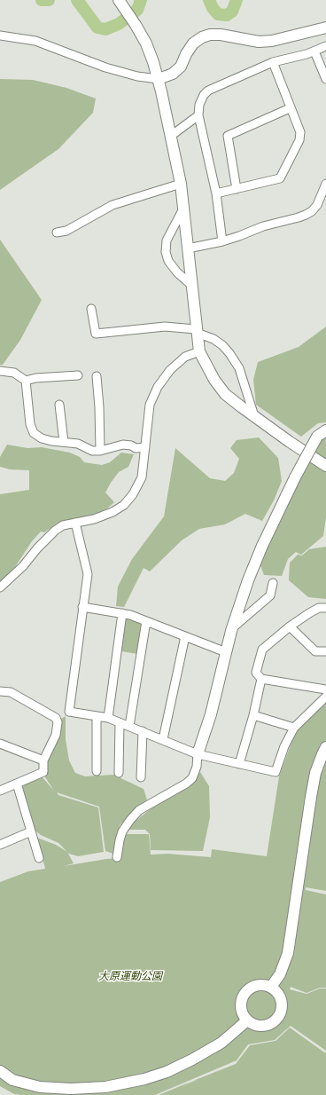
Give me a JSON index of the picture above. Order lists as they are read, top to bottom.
{
  "parks": ["大原運動公園"]
}
